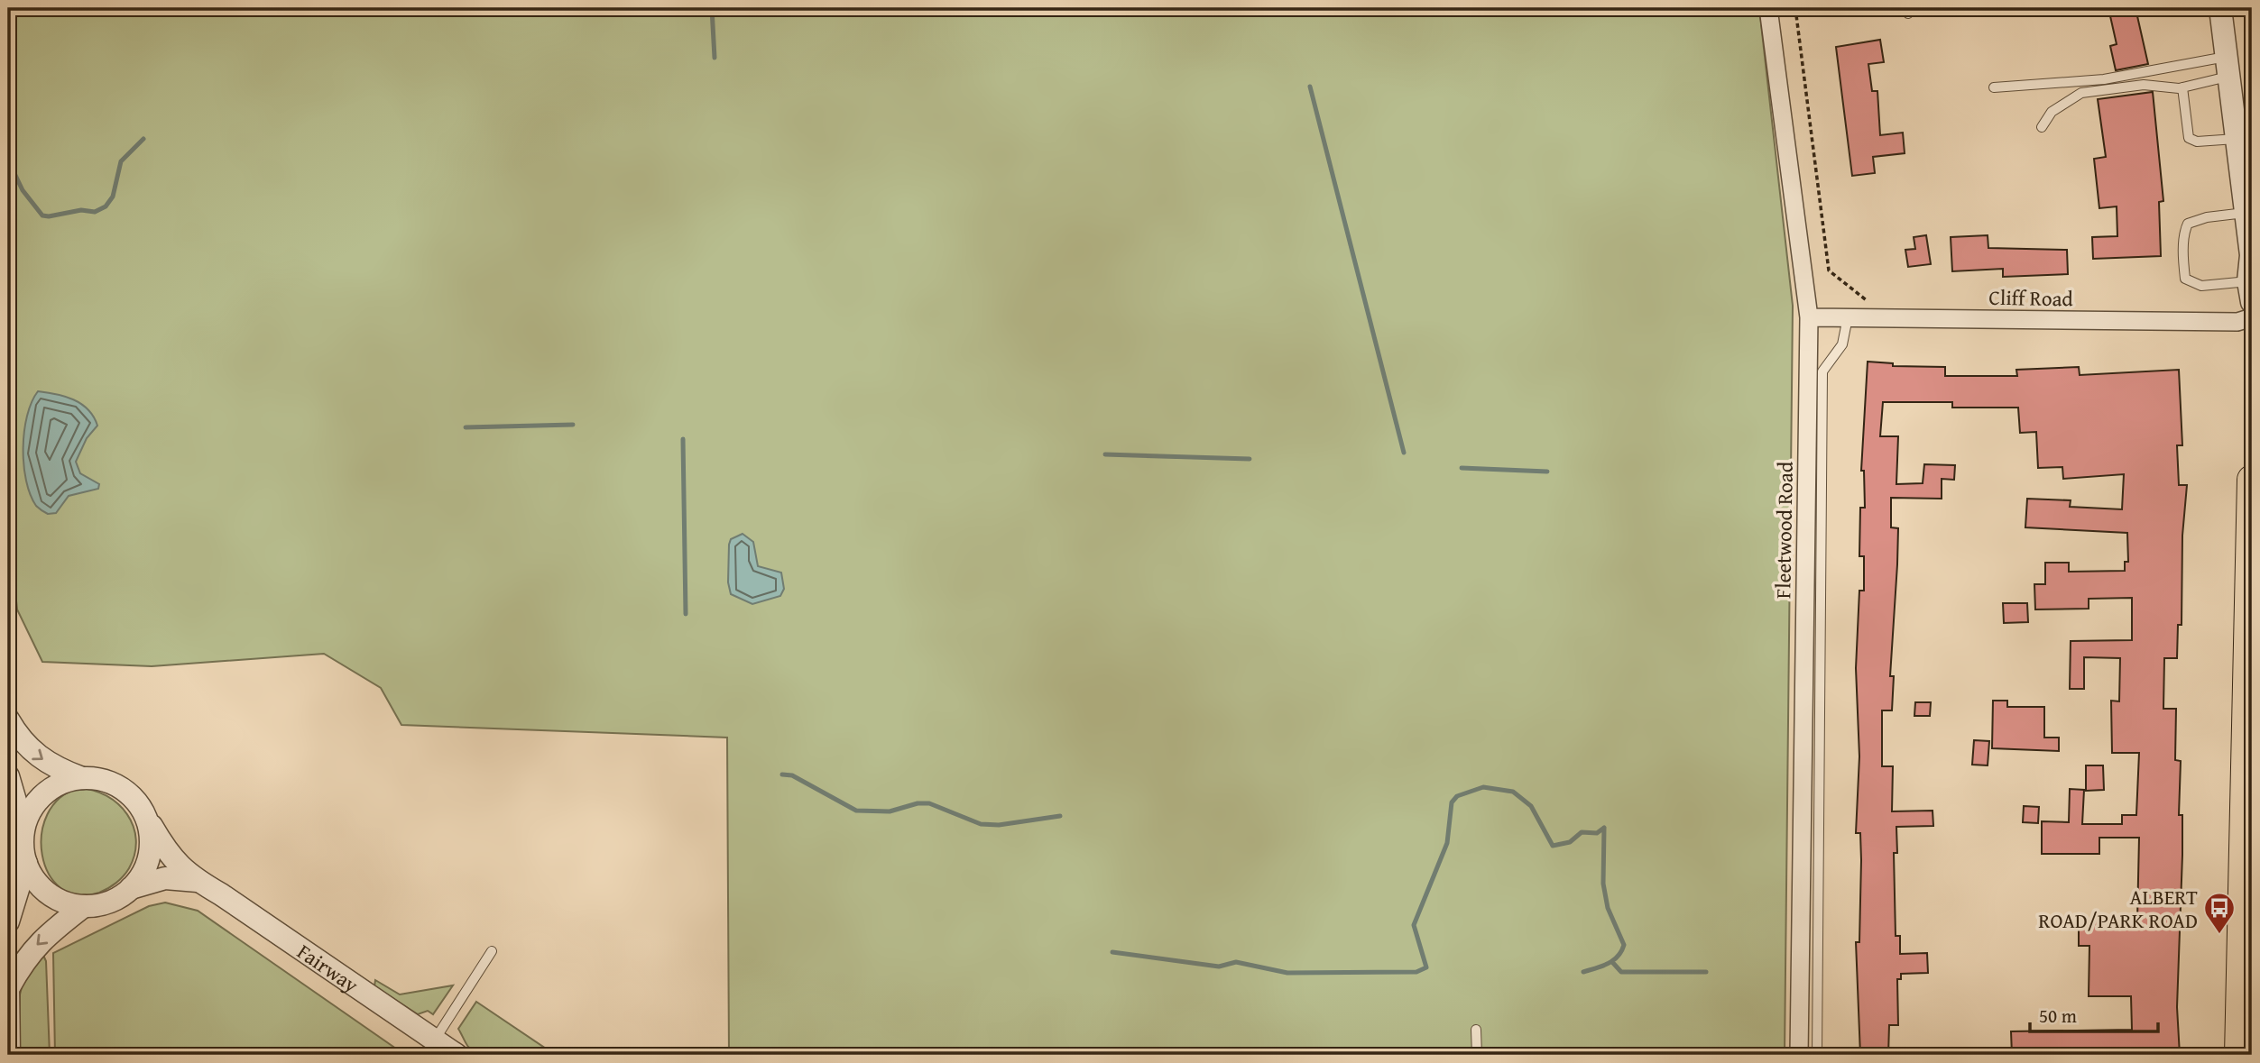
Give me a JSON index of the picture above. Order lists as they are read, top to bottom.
{
  "streets": {
    "street": ["Cliff Road", "Fleetwood Road", "Fairway"]
  },
  "crossings": [
    ["Cliff Road", "Fleetwood Road"]
  ],
  "places": {
    "bus stop": ["ALBERT ROAD/PARK ROAD"]
  },
  "scale_bar": "50 m"
}
